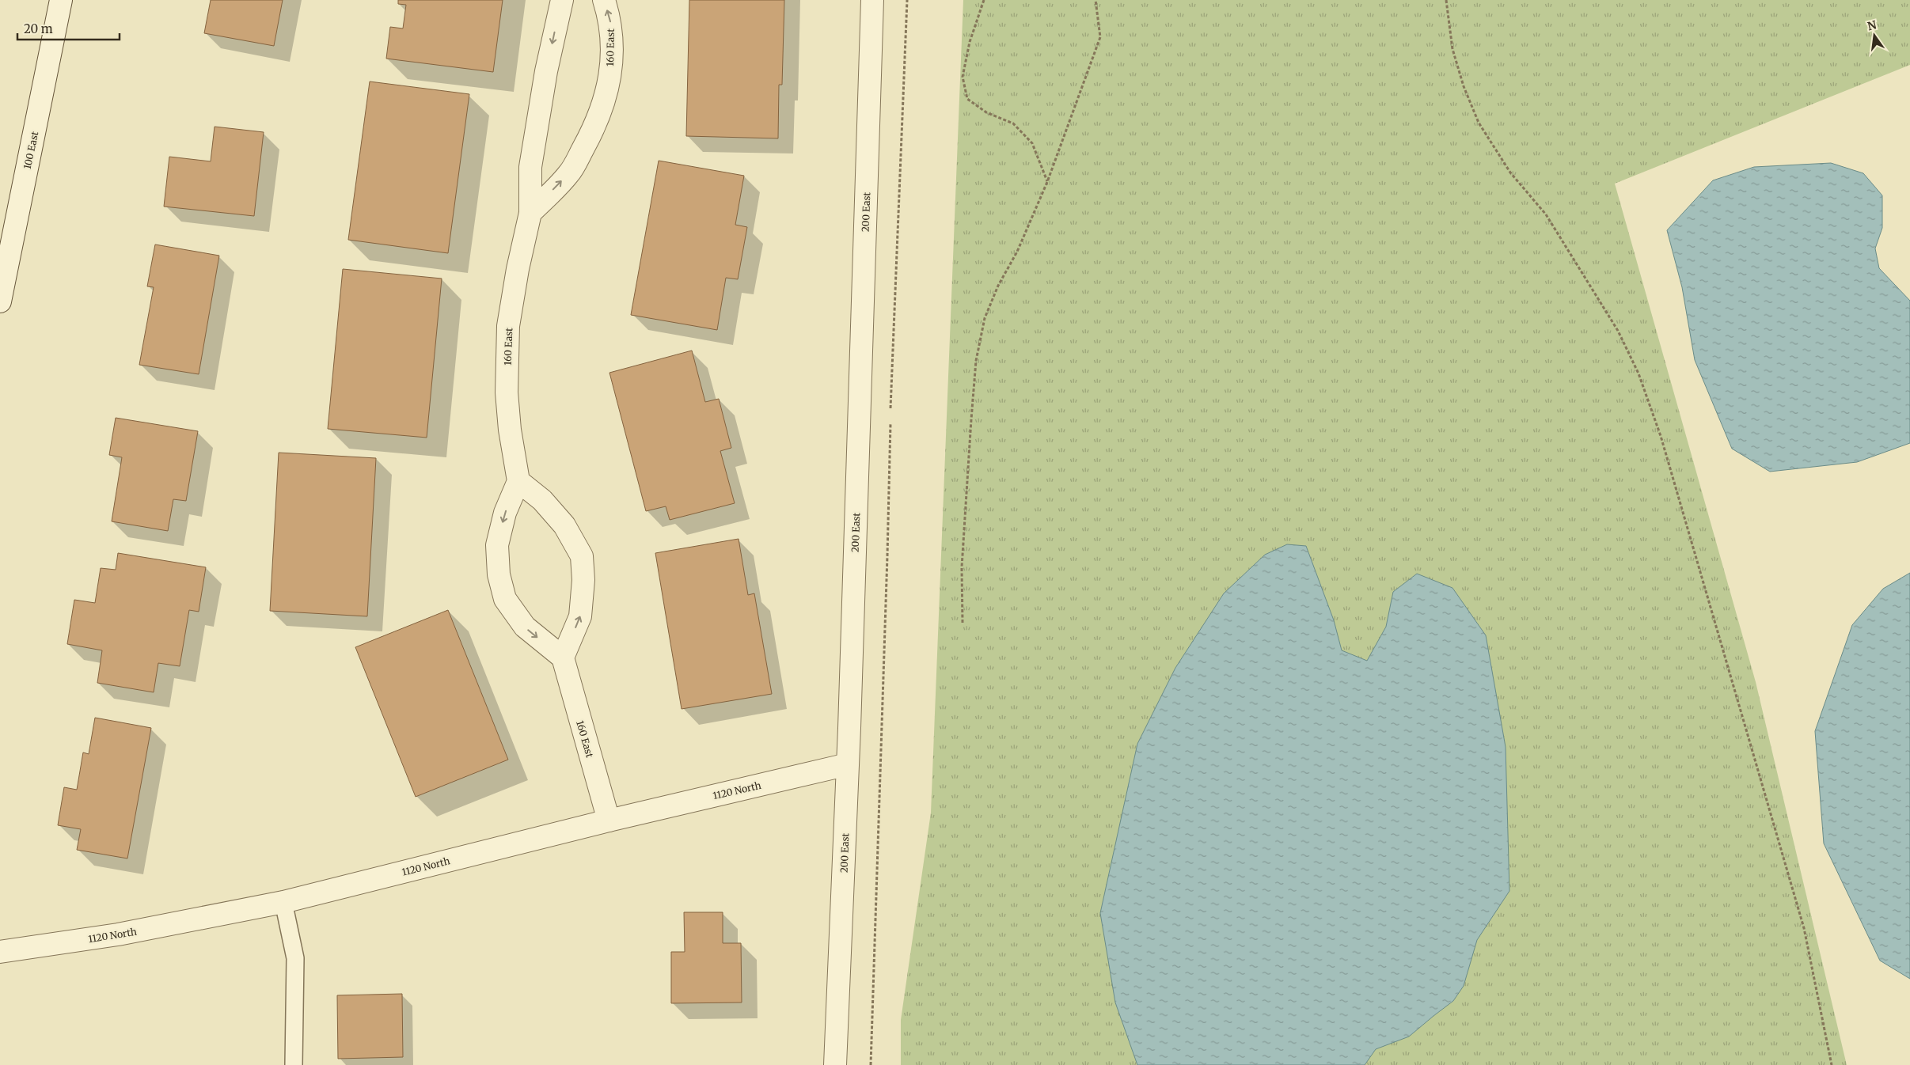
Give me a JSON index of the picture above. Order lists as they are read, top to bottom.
{
  "streets": {
    "street": [
      "160 East",
      "100 East",
      "200 East",
      "1120 North"
    ]
  },
  "crossings": [
    ["160 East", "1120 North"],
    ["200 East", "1120 North"]
  ],
  "scale_bar": "20 m",
  "north": "top"
}
